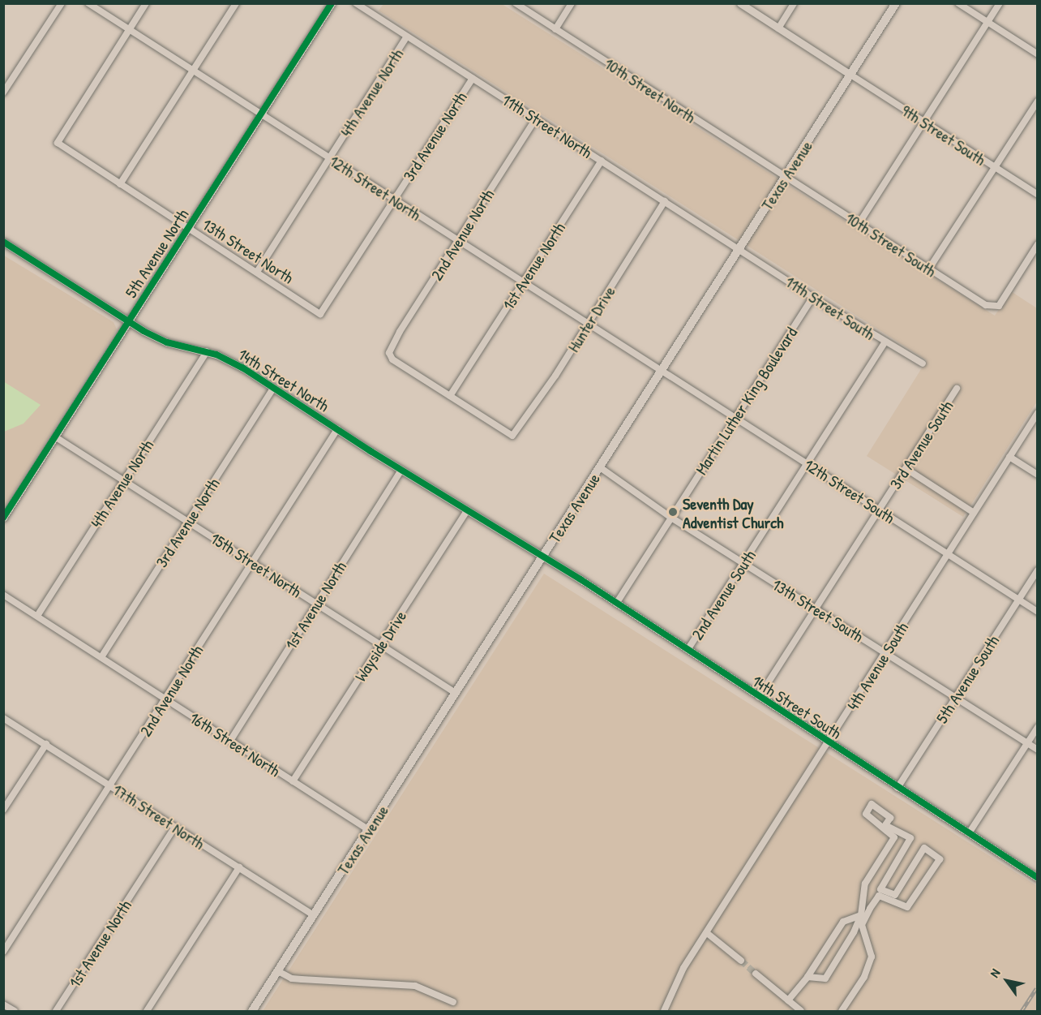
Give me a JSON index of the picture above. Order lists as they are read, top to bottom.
{
  "streets": {
    "main road": ["Texas Avenue"],
    "street": [
      "10th Street North",
      "4th Avenue North",
      "11th Street North",
      "9th Street South",
      "3rd Avenue North",
      "12th Street North",
      "2nd Avenue North",
      "10th Street South",
      "13th Street North",
      "5th Avenue North",
      "1st Avenue North",
      "11th Street South",
      "Hunter Drive",
      "14th Street North",
      "Martin Luther King Boulevard",
      "3rd Avenue South",
      "12th Street South",
      "15th Street North",
      "2nd Avenue South",
      "13th Street South",
      "Wayside Drive",
      "4th Avenue South",
      "5th Avenue South",
      "14th Street South",
      "16th Street North",
      "17th Street North"
    ]
  },
  "crossings": [
    ["10th Street North", "Texas Avenue"],
    ["10th Street North", "10th Street South"],
    ["4th Avenue North", "11th Street North"],
    ["4th Avenue North", "12th Street North"],
    ["4th Avenue North", "13th Street North"],
    ["4th Avenue North", "14th Street North"],
    ["4th Avenue North", "15th Street North"],
    ["4th Avenue North", "16th Street North"],
    ["11th Street North", "3rd Avenue North"],
    ["11th Street North", "Texas Avenue"],
    ["11th Street North", "2nd Avenue North"],
    ["11th Street North", "1st Avenue North"],
    ["11th Street North", "11th Street South"],
    ["11th Street North", "Hunter Drive"],
    ["9th Street South", "Texas Avenue"],
    ["3rd Avenue North", "12th Street North"],
    ["3rd Avenue North", "13th Street North"],
    ["3rd Avenue North", "14th Street North"],
    ["3rd Avenue North", "15th Street North"],
    ["3rd Avenue North", "16th Street North"],
    ["Texas Avenue", "12th Street North"],
    ["Texas Avenue", "10th Street South"],
    ["Texas Avenue", "11th Street South"],
    ["Texas Avenue", "14th Street North"],
    ["Texas Avenue", "12th Street South"],
    ["Texas Avenue", "15th Street North"],
    ["Texas Avenue", "13th Street South"],
    ["Texas Avenue", "14th Street South"],
    ["Texas Avenue", "16th Street North"],
    ["Texas Avenue", "17th Street North"],
    ["12th Street North", "2nd Avenue North"],
    ["12th Street North", "13th Street North"],
    ["12th Street North", "5th Avenue North"],
    ["12th Street North", "1st Avenue North"],
    ["12th Street North", "Hunter Drive"],
    ["12th Street North", "12th Street South"],
    ["2nd Avenue North", "1st Avenue North"],
    ["2nd Avenue North", "Hunter Drive"],
    ["2nd Avenue North", "14th Street North"],
    ["2nd Avenue North", "15th Street North"],
    ["2nd Avenue North", "16th Street North"],
    ["2nd Avenue North", "17th Street North"],
    ["13th Street North", "5th Avenue North"],
    ["5th Avenue North", "14th Street North"],
    ["5th Avenue North", "15th Street North"],
    ["1st Avenue North", "Hunter Drive"],
    ["1st Avenue North", "14th Street North"],
    ["1st Avenue North", "15th Street North"],
    ["1st Avenue North", "16th Street North"],
    ["1st Avenue North", "17th Street North"],
    ["11th Street South", "Martin Luther King Boulevard"],
    ["11th Street South", "2nd Avenue South"],
    ["14th Street North", "Wayside Drive"],
    ["14th Street North", "14th Street South"],
    ["Martin Luther King Boulevard", "12th Street South"],
    ["Martin Luther King Boulevard", "13th Street South"],
    ["Martin Luther King Boulevard", "14th Street South"],
    ["3rd Avenue South", "12th Street South"],
    ["3rd Avenue South", "13th Street South"],
    ["3rd Avenue South", "14th Street South"],
    ["12th Street South", "2nd Avenue South"],
    ["12th Street South", "4th Avenue South"],
    ["12th Street South", "5th Avenue South"],
    ["15th Street North", "Wayside Drive"],
    ["2nd Avenue South", "13th Street South"],
    ["2nd Avenue South", "14th Street South"],
    ["13th Street South", "4th Avenue South"],
    ["13th Street South", "5th Avenue South"],
    ["Wayside Drive", "16th Street North"],
    ["4th Avenue South", "14th Street South"],
    ["5th Avenue South", "14th Street South"]
  ],
  "places": ["Seventh Day Adventist Church"],
  "north": "top left"
}
